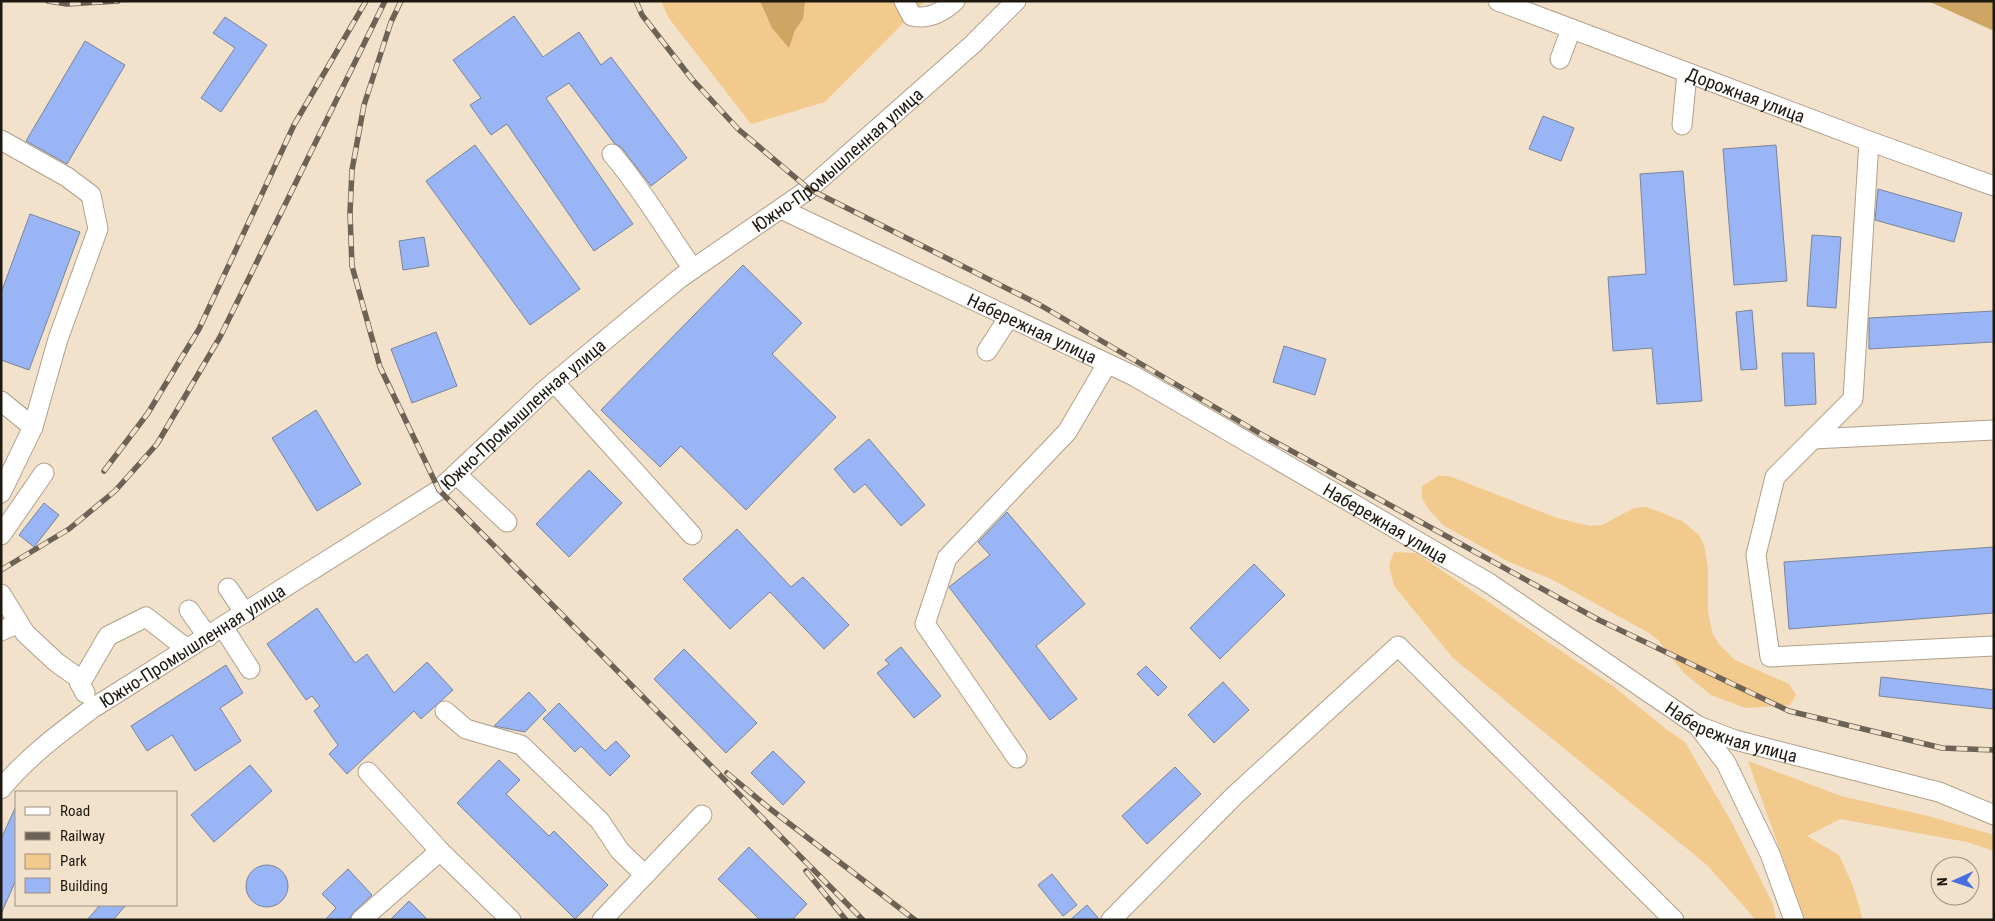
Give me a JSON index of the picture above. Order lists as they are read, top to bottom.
{
  "streets": {
    "street": ["Дорожная улица", "Южно-Промышленная улица", "Набережная улица"]
  },
  "crossings": [
    ["Южно-Промышленная улица", "Набережная улица"]
  ],
  "legend": [
    "Road",
    "Railway",
    "Park",
    "Building"
  ],
  "north": "left"
}
